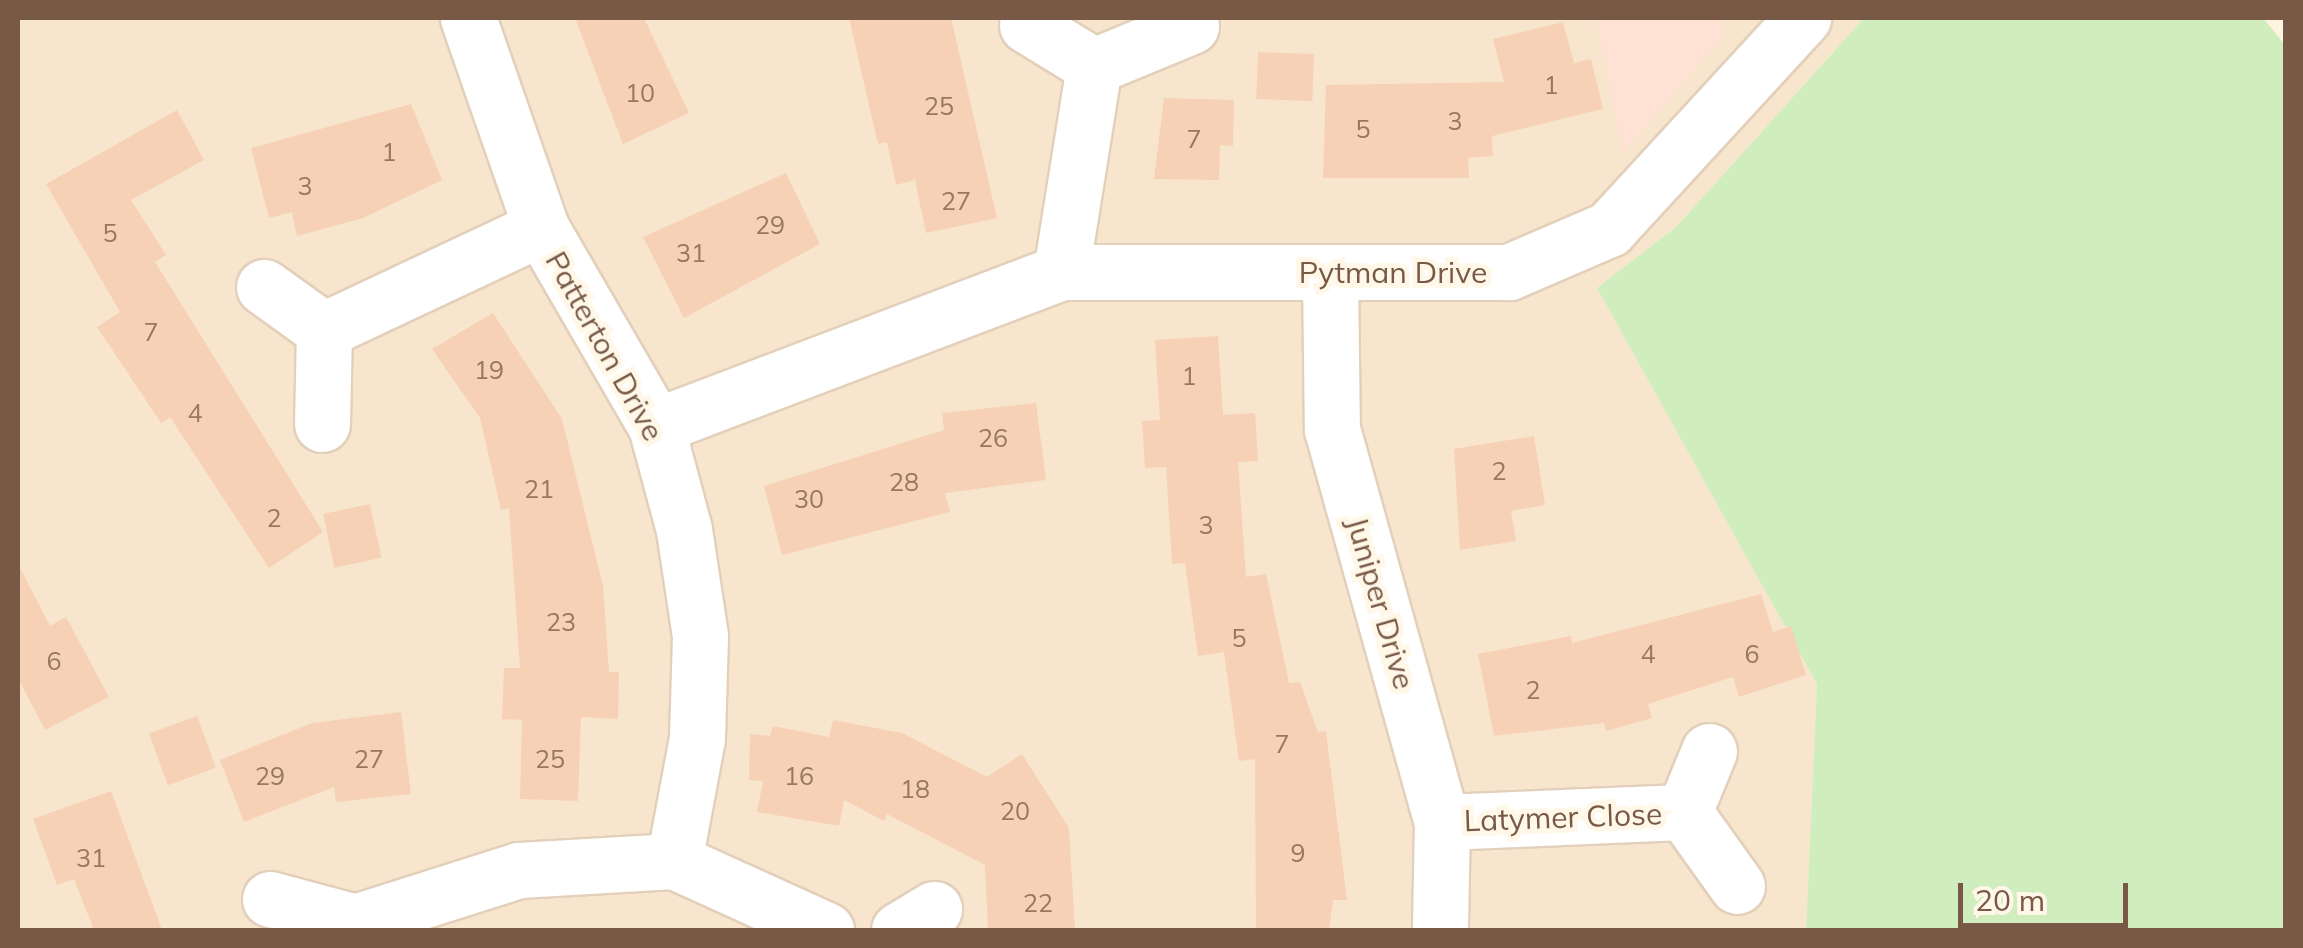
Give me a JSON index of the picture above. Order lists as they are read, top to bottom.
{
  "streets": {
    "street": [
      "Pytman Drive",
      "Patterton Drive",
      "Juniper Drive",
      "Latymer Close"
    ]
  },
  "crossings": [
    ["Pytman Drive", "Patterton Drive"],
    ["Pytman Drive", "Juniper Drive"],
    ["Juniper Drive", "Latymer Close"]
  ],
  "house_numbers": [
    "1",
    "10",
    "25",
    "3",
    "5",
    "7",
    "1",
    "3",
    "27",
    "29",
    "5",
    "31",
    "7",
    "19",
    "1",
    "4",
    "26",
    "2",
    "28",
    "21",
    "30",
    "2",
    "3",
    "23",
    "5",
    "4",
    "6",
    "6",
    "2",
    "7",
    "27",
    "25",
    "29",
    "16",
    "18",
    "20",
    "9",
    "31",
    "22"
  ],
  "scale_bar": "20 m"
}
